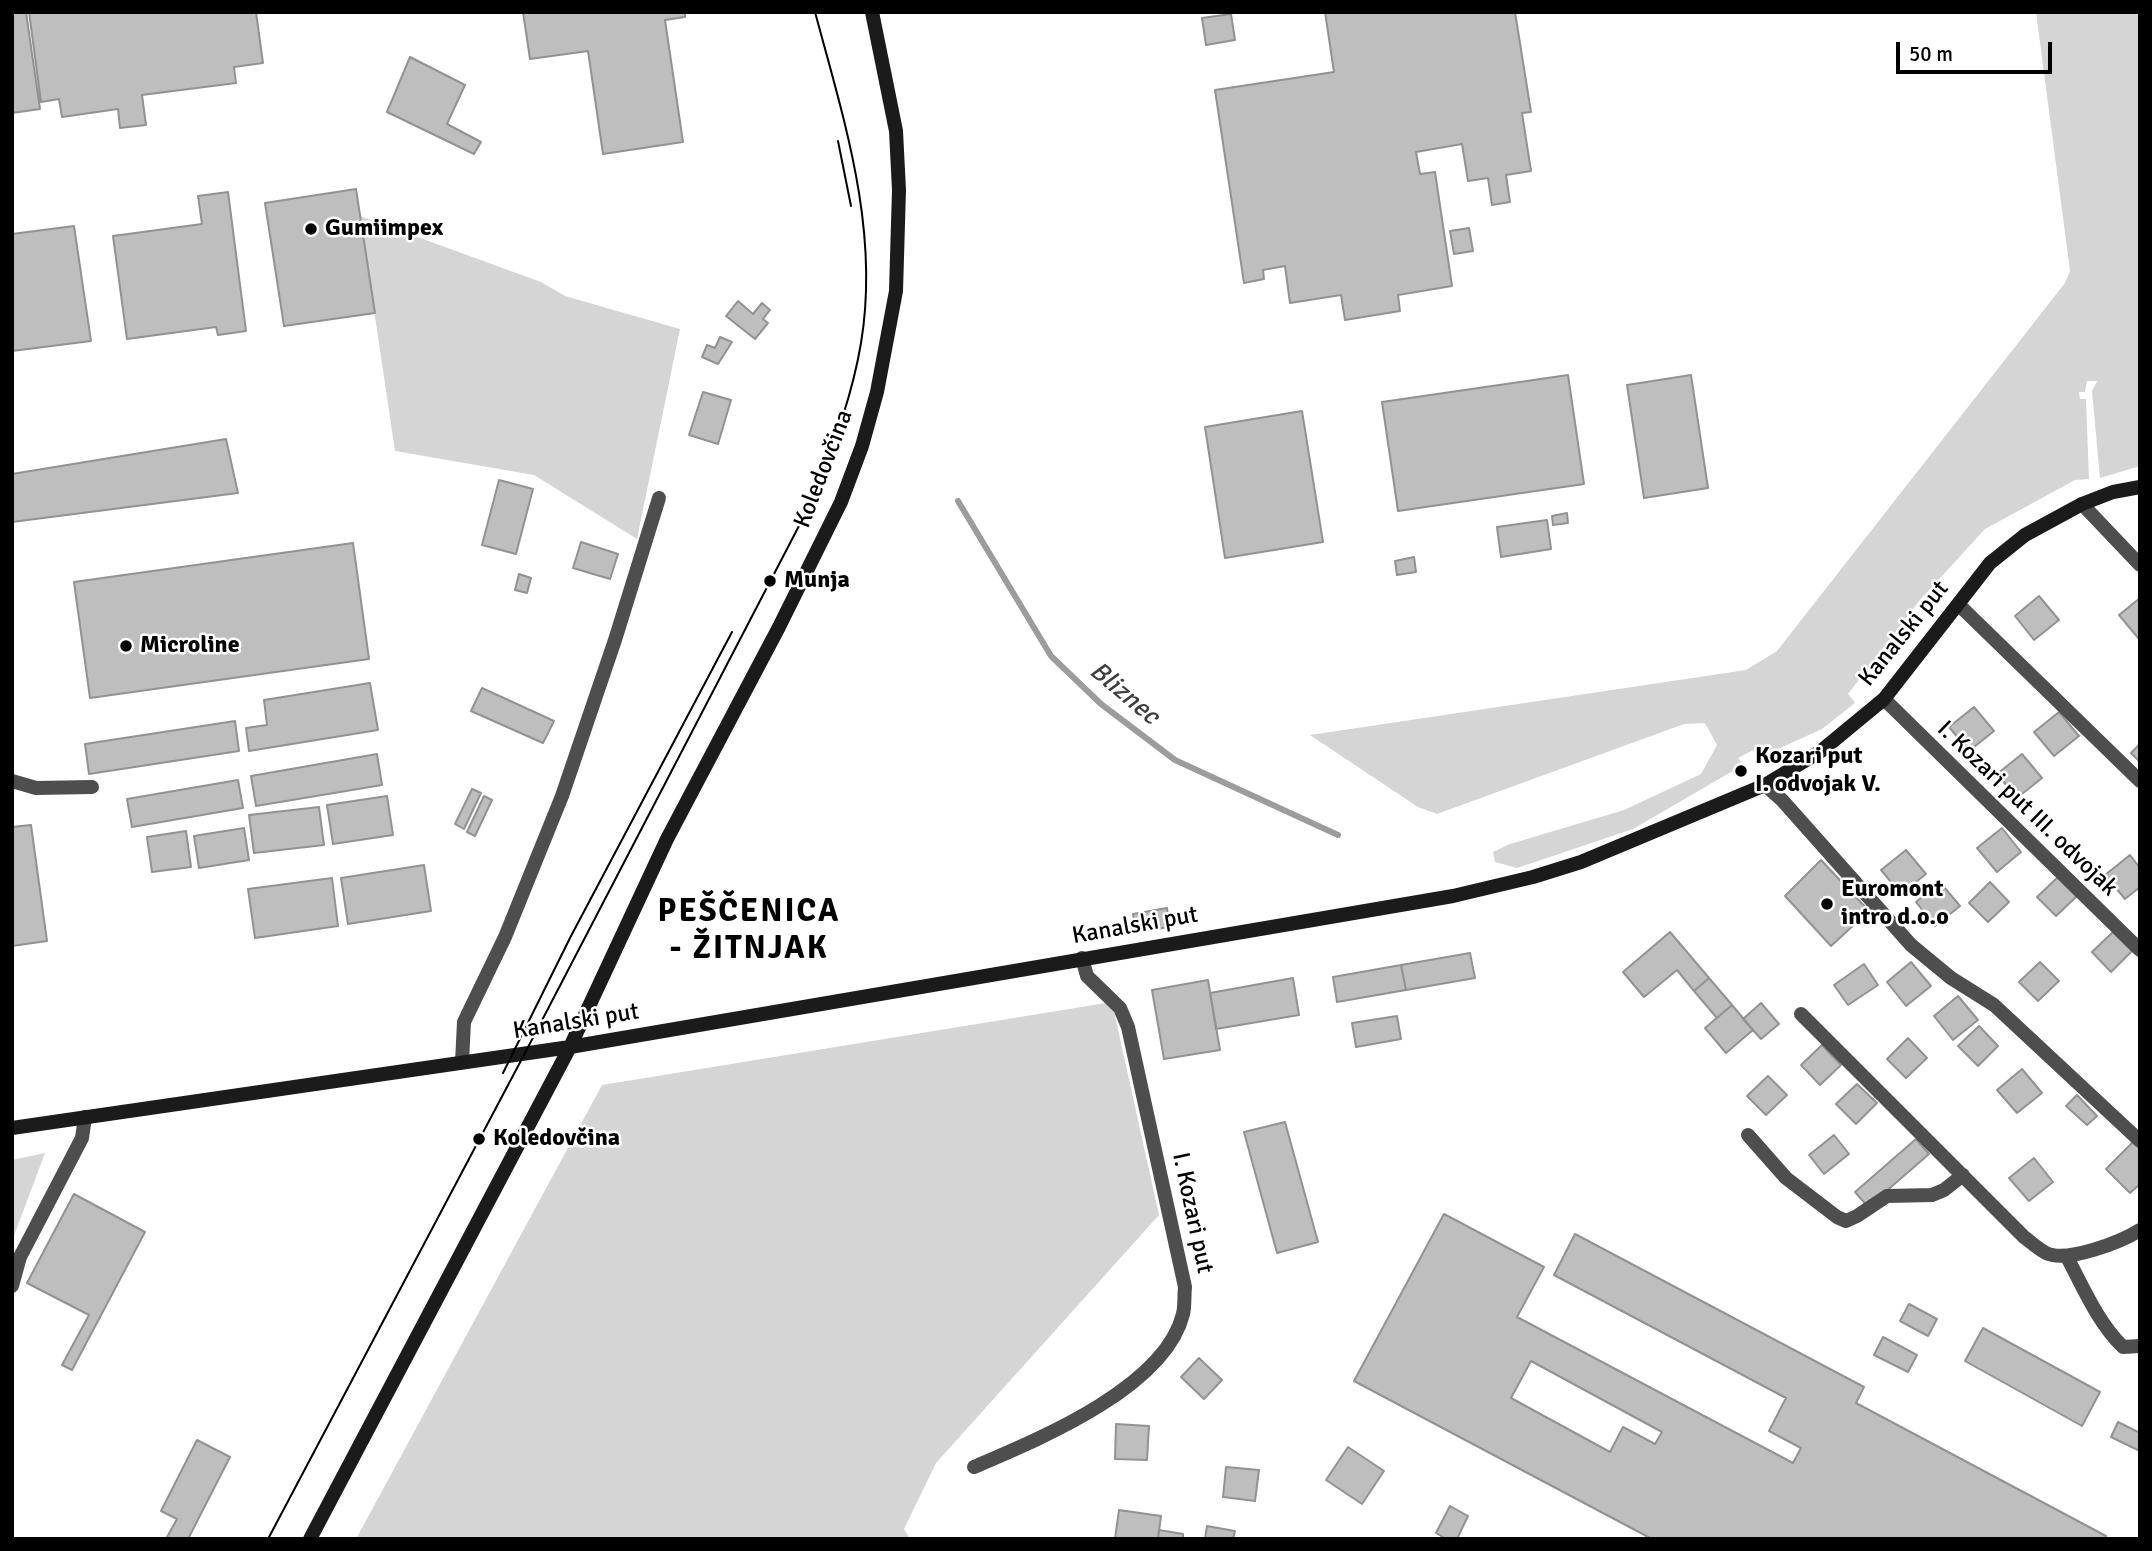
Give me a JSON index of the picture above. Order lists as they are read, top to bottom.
{
  "streets": {
    "street": [
      "Koledovčina",
      "Kanalski put",
      "I. Kozari put III. odvojak",
      "I. Kozari put"
    ]
  },
  "crossings": [
    ["Koledovčina", "Kanalski put"],
    ["Kanalski put", "I. Kozari put III. odvojak"],
    ["Kanalski put", "I. Kozari put"]
  ],
  "districts": ["PEŠČENICA - ŽITNJAK"],
  "water": ["Bliznec"],
  "places": [
    "Gumiimpex",
    "Munja",
    "Microline",
    "Kozari put I. odvojak V.",
    "Euromont intro d.o.o",
    "Koledovčina"
  ],
  "scale_bar": "50 m"
}
